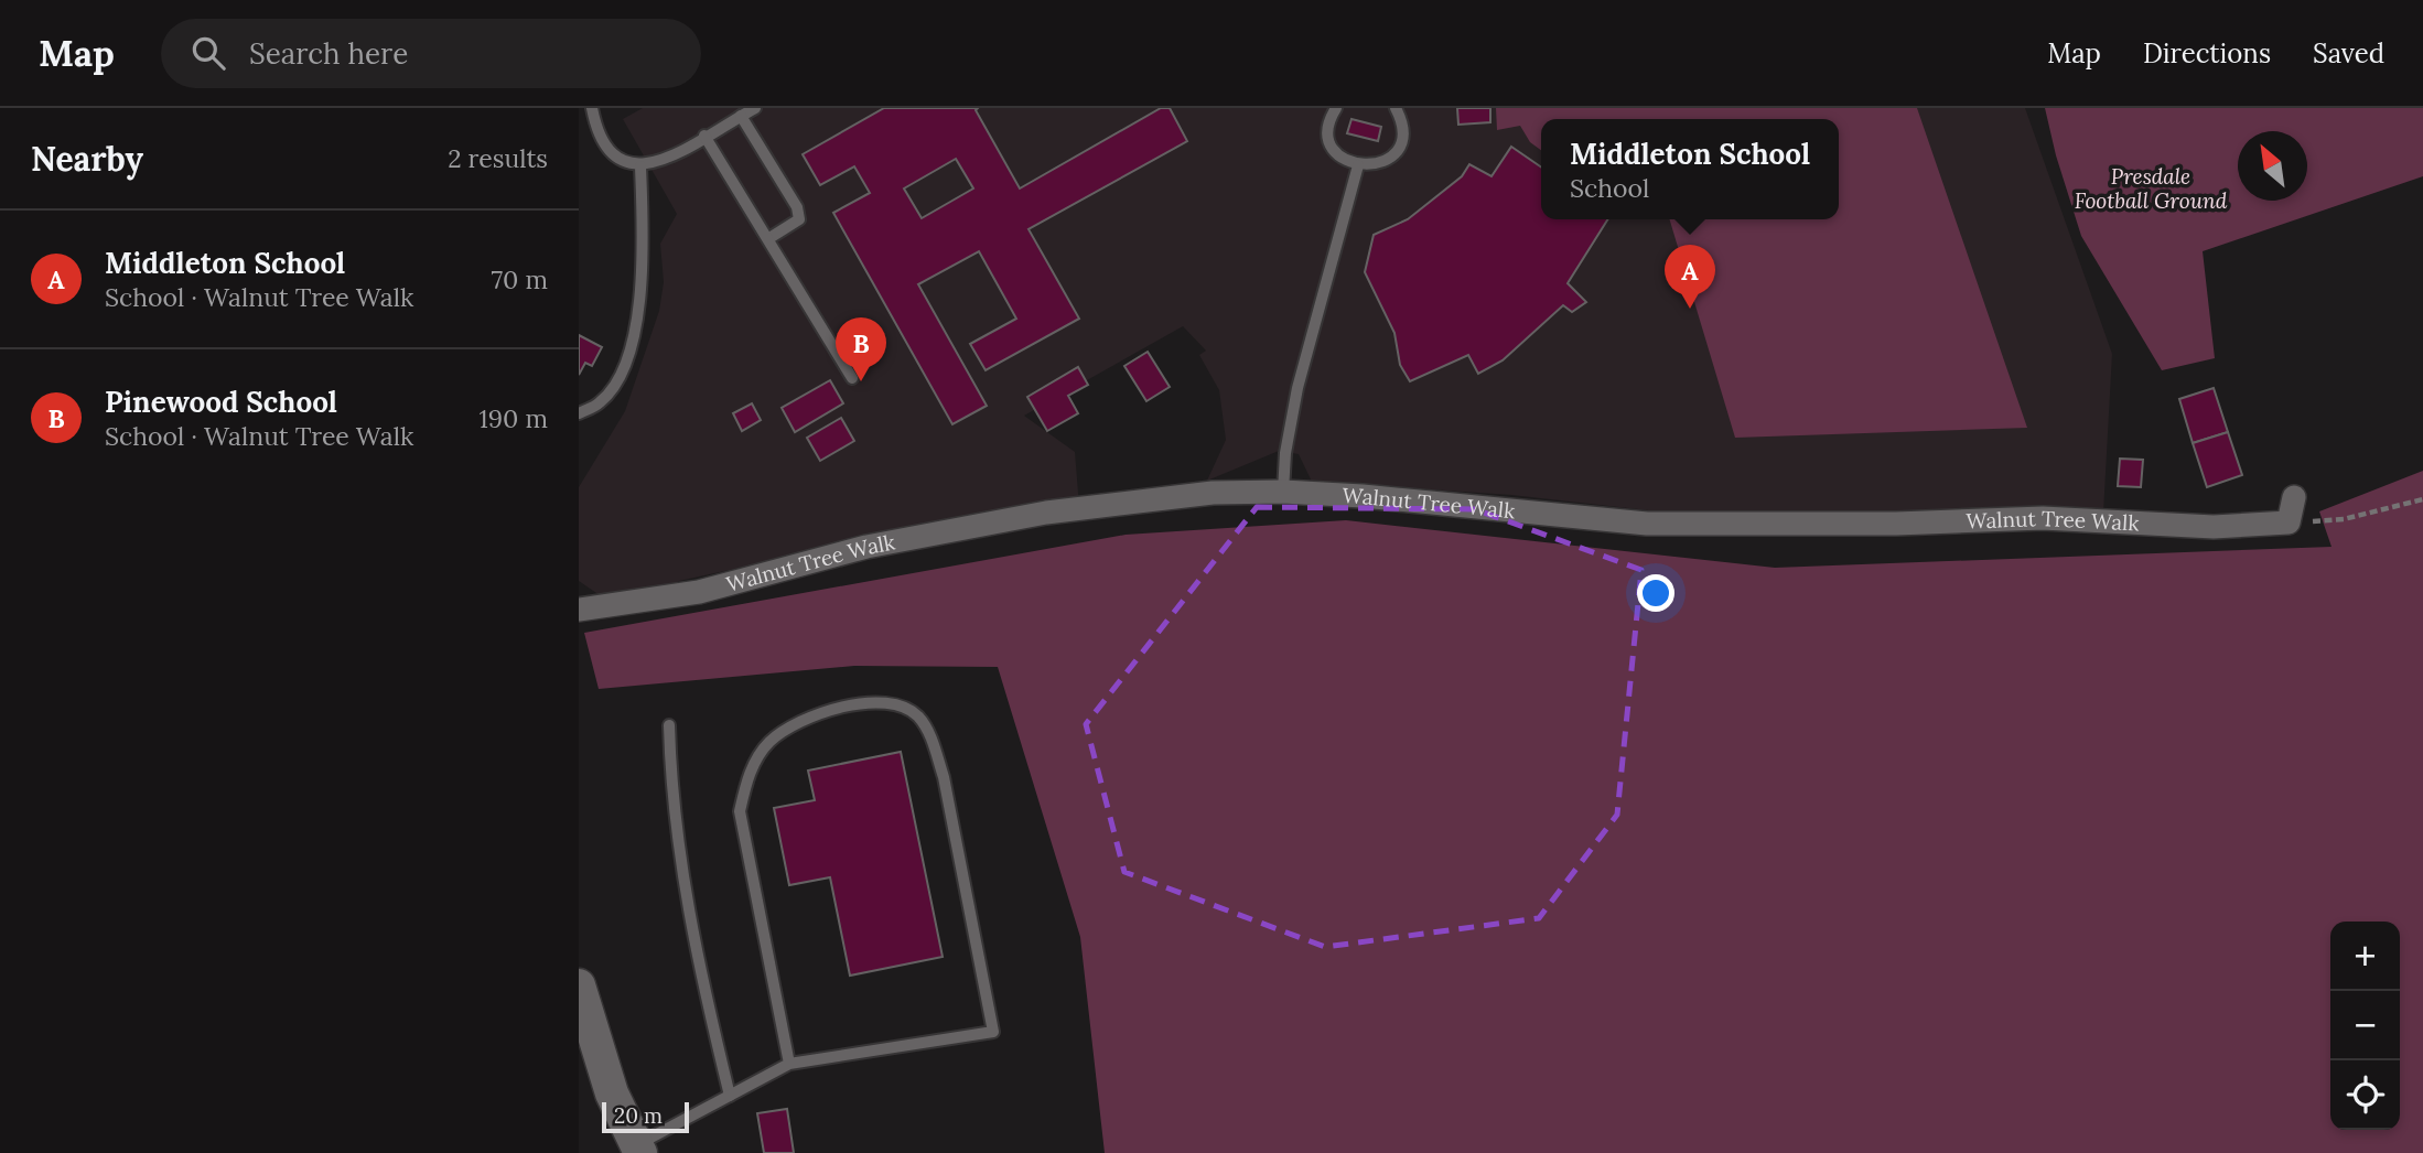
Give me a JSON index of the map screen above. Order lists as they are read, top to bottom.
{
  "streets": {
    "street": ["Walnut Tree Walk"]
  },
  "parks": ["Presdale Football Ground"],
  "scale_bar": "20 m",
  "north": "top left",
  "page": {
    "header": "Map",
    "search": "Search here",
    "nav": ["Map", "Directions", "Saved"],
    "heading": ["Nearby", "2 results"],
    "popup": ["Middleton School", "School"],
    "list": [
      {
        "mark": "A",
        "name": "Middleton School",
        "note": "School · Walnut Tree Walk",
        "value": "70 m"
      },
      {
        "mark": "B",
        "name": "Pinewood School",
        "note": "School · Walnut Tree Walk",
        "value": "190 m"
      }
    ],
    "pins": ["A", "B"],
    "map_buttons": ["+", "−"],
    "scale": "20 m"
  }
}
